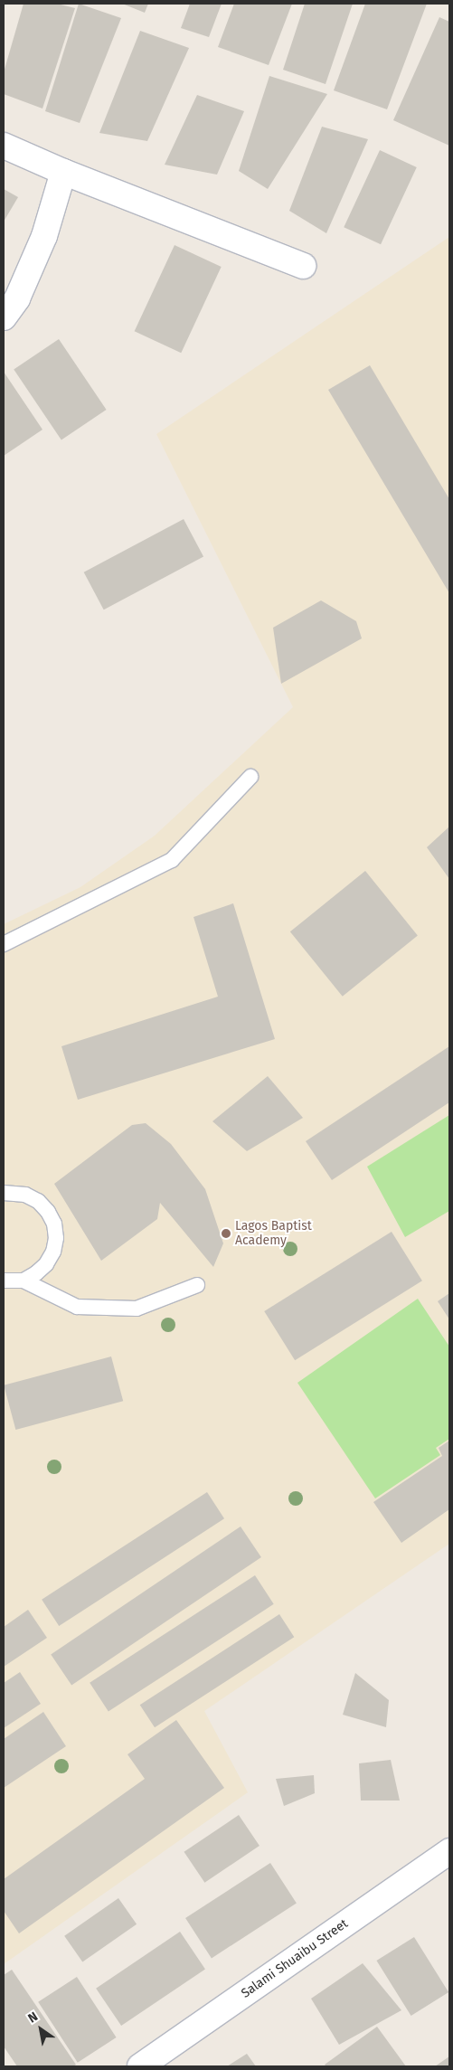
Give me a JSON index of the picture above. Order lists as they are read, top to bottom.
{
  "streets": {
    "street": ["Salami Shuaibu Street"]
  },
  "places": ["Lagos Baptist Academy"],
  "north": "top left"
}
